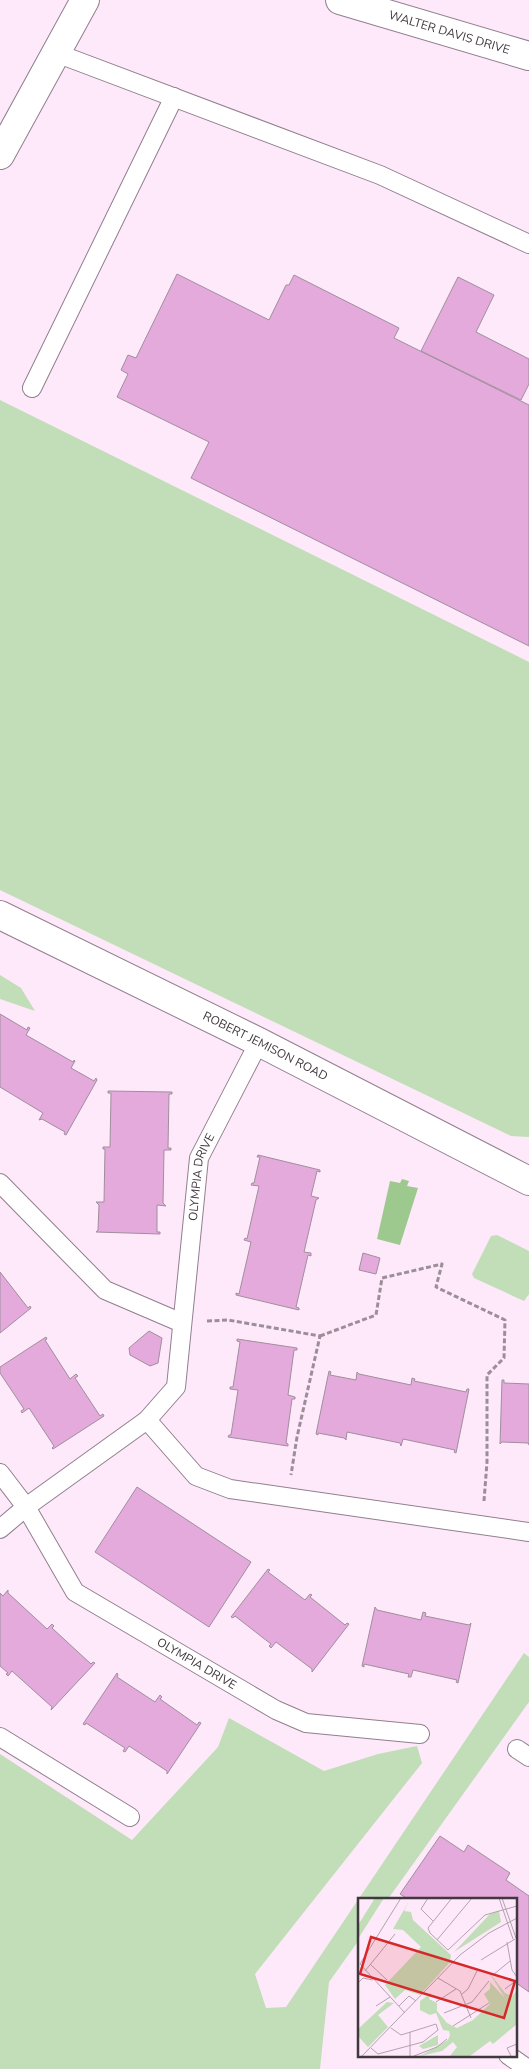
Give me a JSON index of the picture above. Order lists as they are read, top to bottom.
{
  "streets": {
    "street": ["WALTER DAVIS DRIVE", "ROBERT JEMISON ROAD"],
    "lane": ["OLYMPIA DRIVE"]
  },
  "crossings": [
    ["ROBERT JEMISON ROAD", "OLYMPIA DRIVE"]
  ]
}
